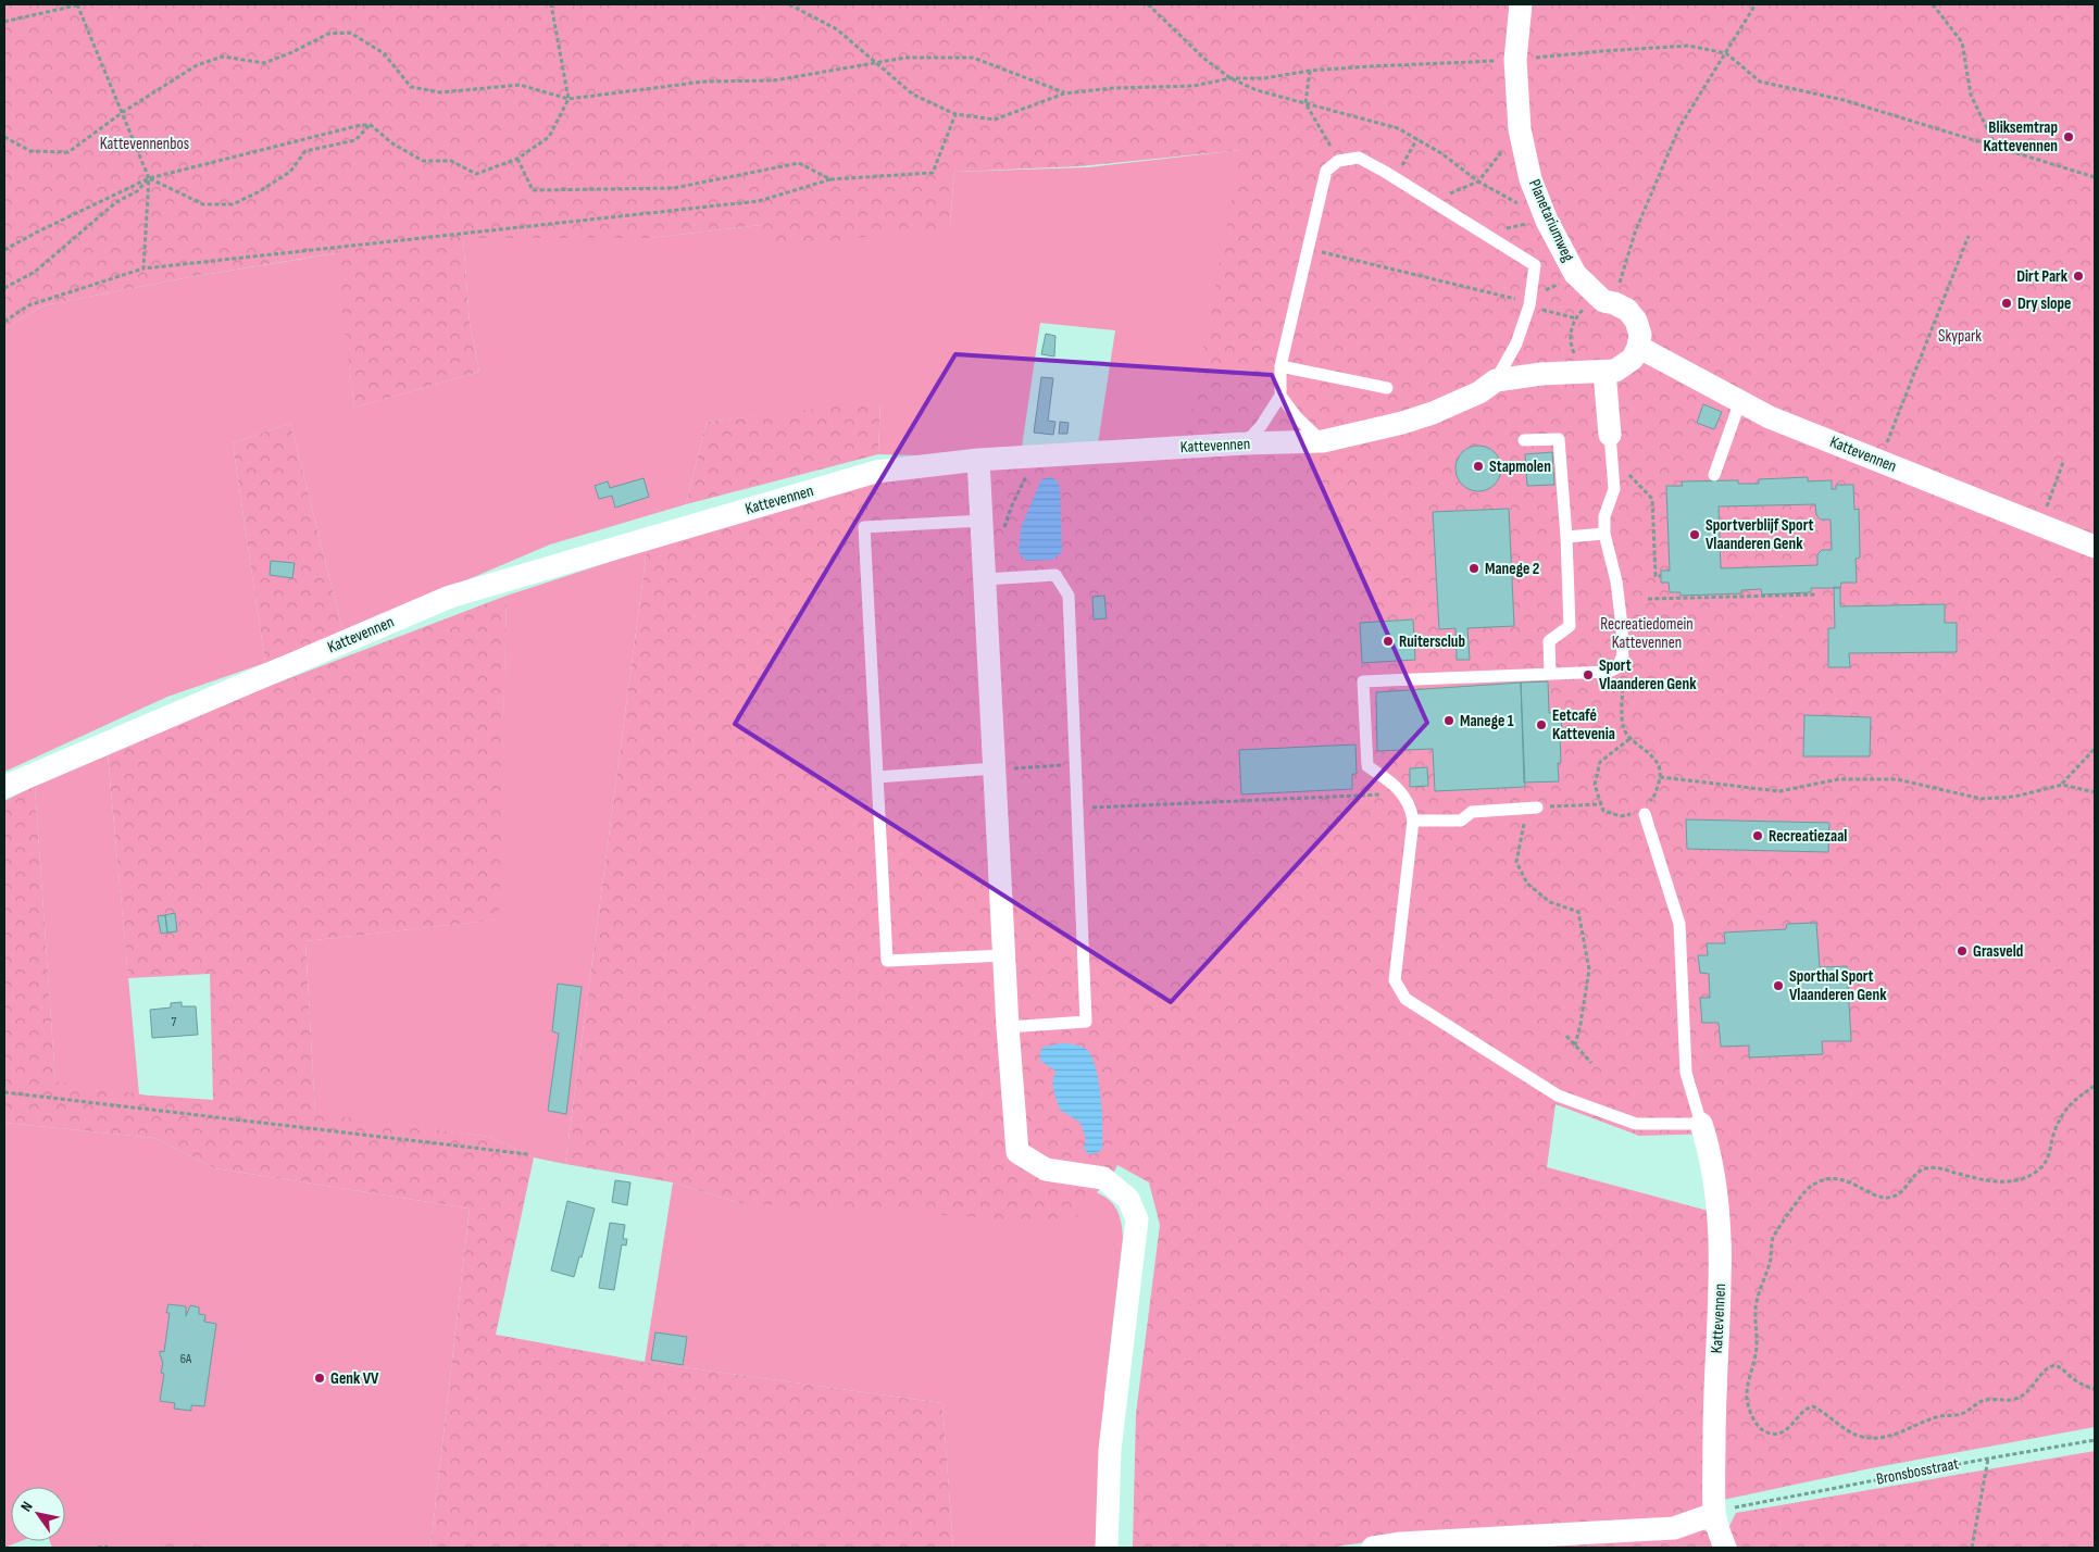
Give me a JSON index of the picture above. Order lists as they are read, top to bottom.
{
  "streets": {
    "street": ["Planetariumweg", "Kattevennen"],
    "path": ["Bronsbosstraat"]
  },
  "crossings": [
    ["Planetariumweg", "Kattevennen"]
  ],
  "parks": ["Kattevennenbos", "Skypark", "Recreatiedomein Kattevennen"],
  "places": [
    "Bliksemtrap Kattevennen",
    "Dirt Park",
    "Dry slope",
    "Stapmolen",
    "Sportverblijf Sport Vlaanderen Genk",
    "Manege 2",
    "Ruitersclub",
    "Sport Vlaanderen Genk",
    "Manege 1",
    "Eetcafé Kattevenia",
    "Recreatiezaal",
    "Grasveld",
    "Sporthal Sport Vlaanderen Genk",
    "Genk VV"
  ],
  "house_numbers": ["7", "6A"],
  "north": "top left"
}
